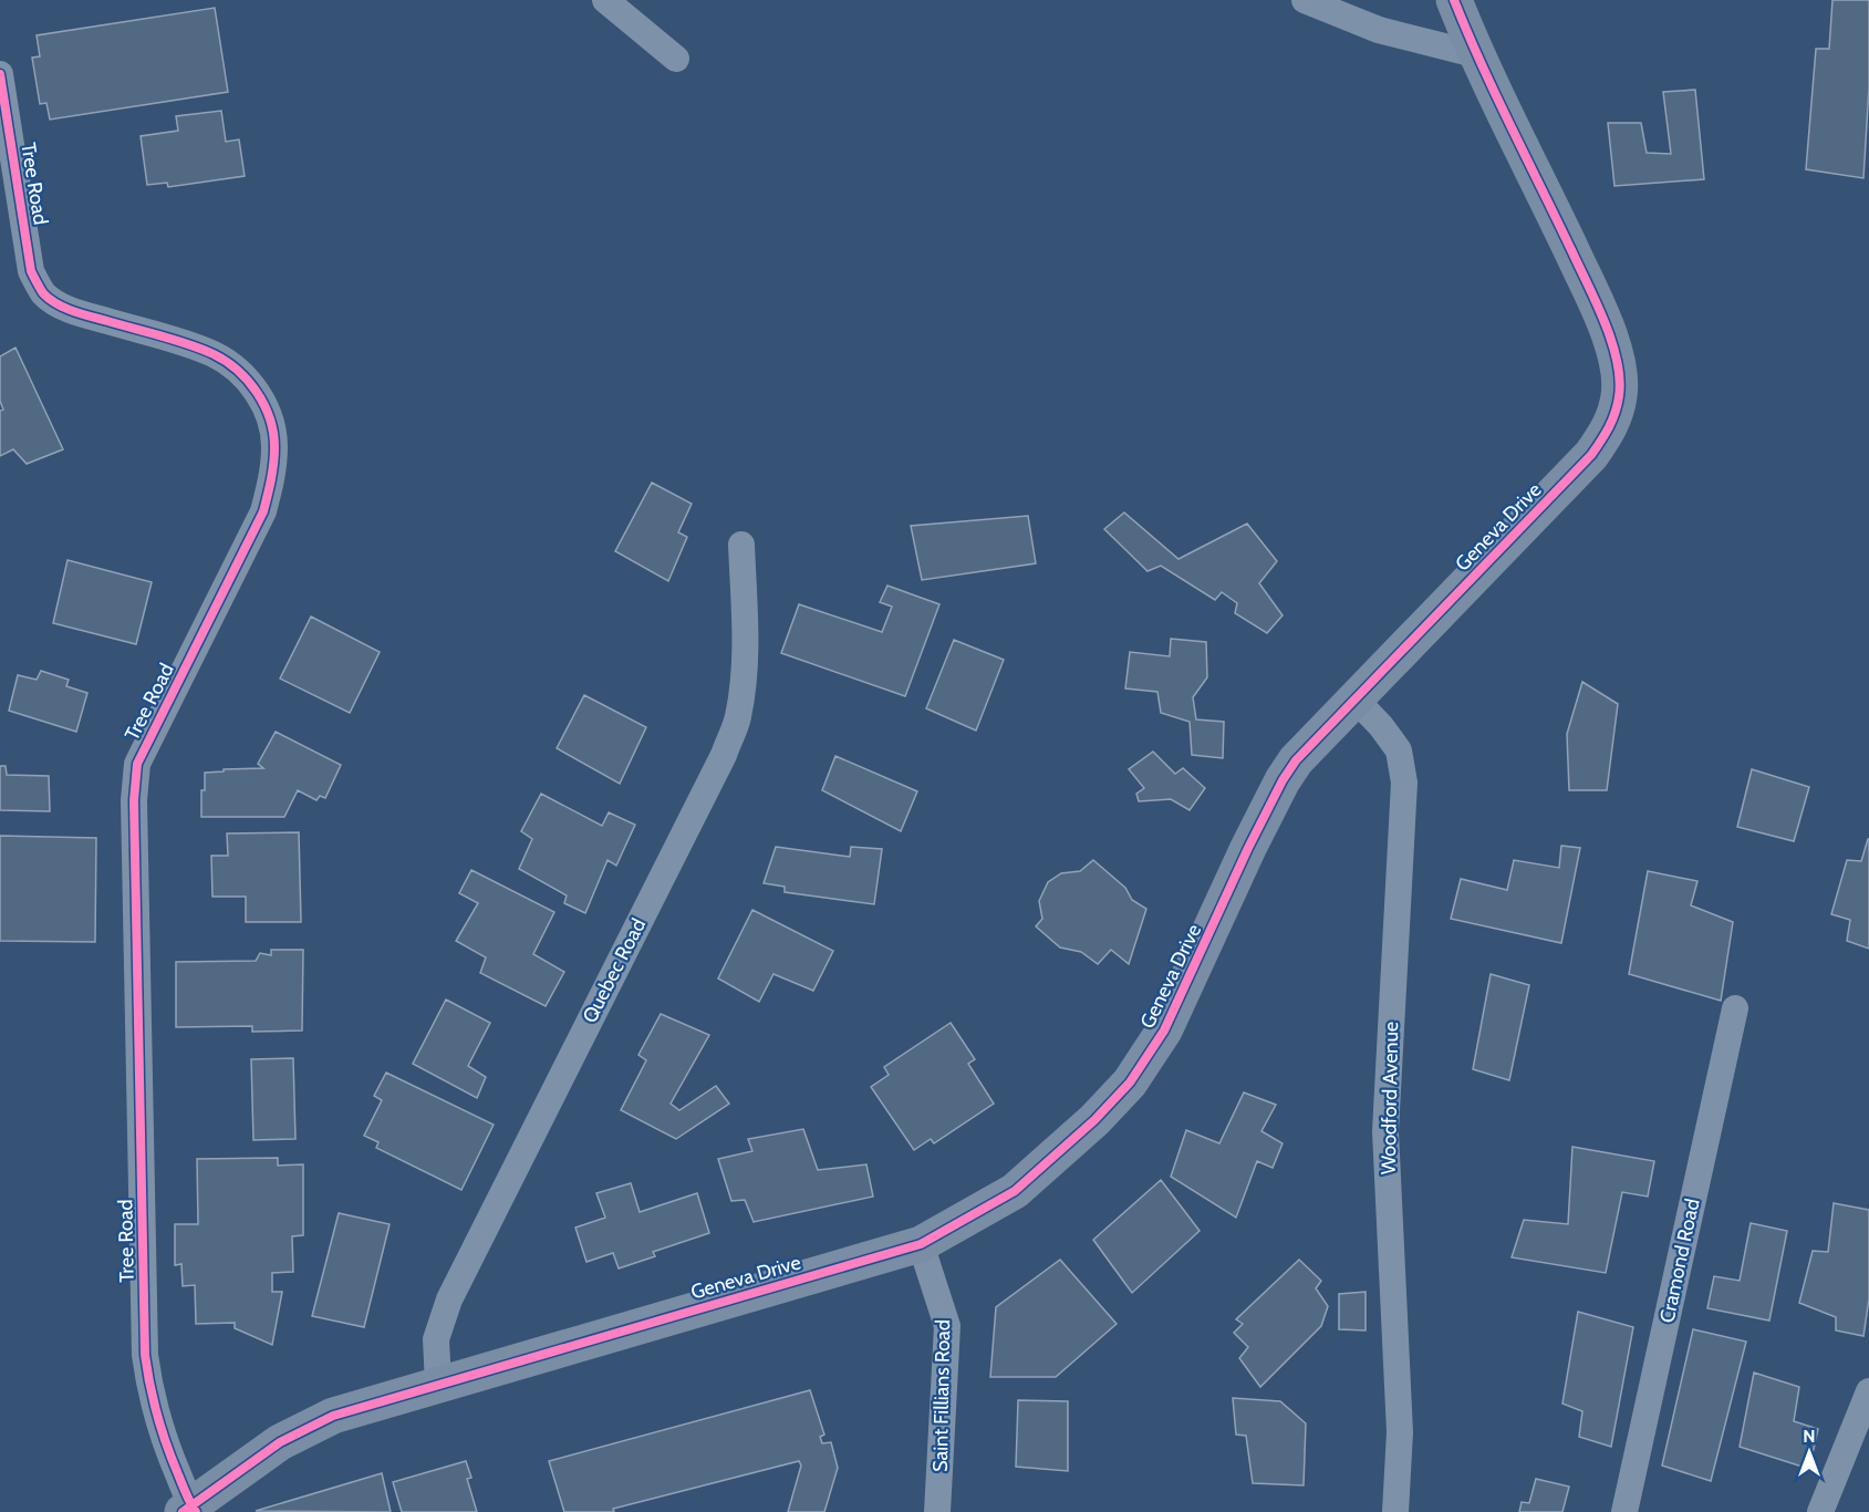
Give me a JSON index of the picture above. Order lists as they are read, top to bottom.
{
  "streets": {
    "street": [
      "Tree Road",
      "Geneva Drive",
      "Quebec Road",
      "Woodford Avenue",
      "Cramond Road",
      "Saint Fillians Road"
    ]
  },
  "crossings": [
    ["Tree Road", "Geneva Drive"],
    ["Geneva Drive", "Quebec Road"],
    ["Geneva Drive", "Woodford Avenue"],
    ["Geneva Drive", "Saint Fillians Road"]
  ],
  "north": "top"
}
